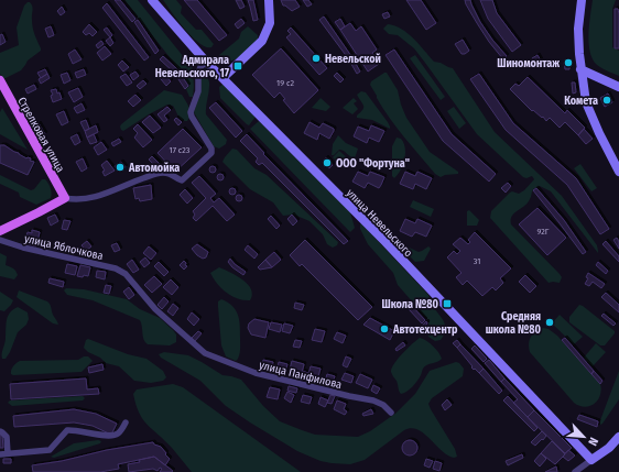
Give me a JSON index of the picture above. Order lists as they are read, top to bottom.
{
  "streets": {
    "main road": ["Стрелковая улица", "улица Невельского"],
    "street": ["улица Яблочкова", "улица Панфилова"]
  },
  "crossings": [
    ["улица Яблочкова", "улица Панфилова"]
  ],
  "places": {
    "other": [
      "Невельской",
      "Шиномонтаж",
      "Комета",
      "ООО \"Фортуна\"",
      "Автомойка",
      "Средняя школа №80",
      "Автотехцентр"
    ],
    "transit": ["Адмирала Невельского, 17", "Школа №80"]
  },
  "house_numbers": [
    "19 с2",
    "17 с23",
    "92Г",
    "31"
  ],
  "north": "bottom right"
}
